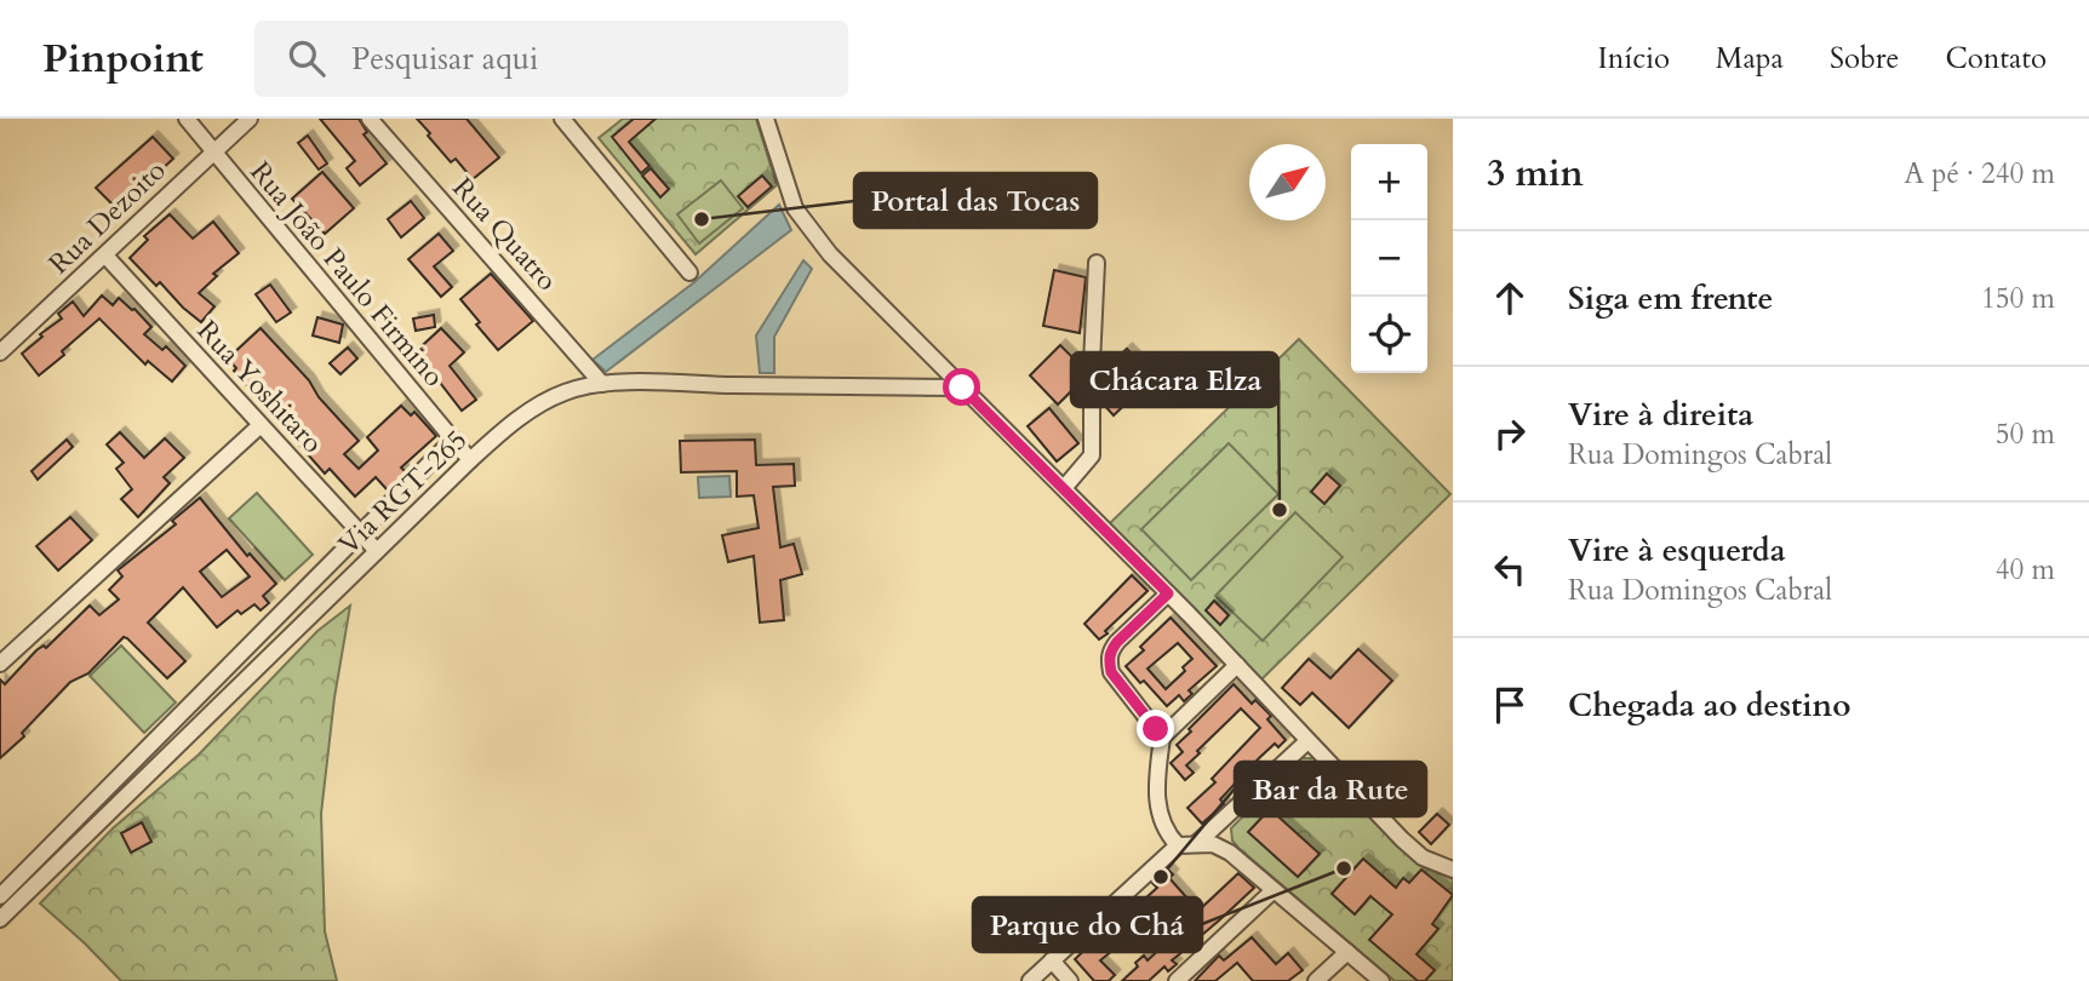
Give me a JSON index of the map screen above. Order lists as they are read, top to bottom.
{
  "streets": {
    "street": [
      "Rua Dezoito",
      "Rua Quatro",
      "Rua João Paulo Firmino",
      "Rua Yoshitaro",
      "Via RGT-265"
    ]
  },
  "crossings": [
    ["Rua Dezoito", "Rua João Paulo Firmino"],
    ["Rua Dezoito", "Rua Yoshitaro"],
    ["Rua Quatro", "Via RGT-265"],
    ["Rua João Paulo Firmino", "Via RGT-265"],
    ["Rua Yoshitaro", "Via RGT-265"]
  ],
  "places": [
    "Portal das Tocas",
    "Chácara Elza",
    "Parque do Chá",
    "Bar da Rute"
  ],
  "north": "top right",
  "page": {
    "header": "Pinpoint",
    "search": "Pesquisar aqui",
    "nav": [
      "Início",
      "Mapa",
      "Sobre",
      "Contato"
    ],
    "heading": ["3 min", "A pé · 240 m"],
    "map_buttons": ["+", "−"],
    "list": [
      ["Siga em frente", "150 m"],
      ["Vire à direita", "Rua Domingos Cabral", "50 m"],
      ["Vire à esquerda", "Rua Domingos Cabral", "40 m"],
      "Chegada ao destino"
    ]
  }
}
